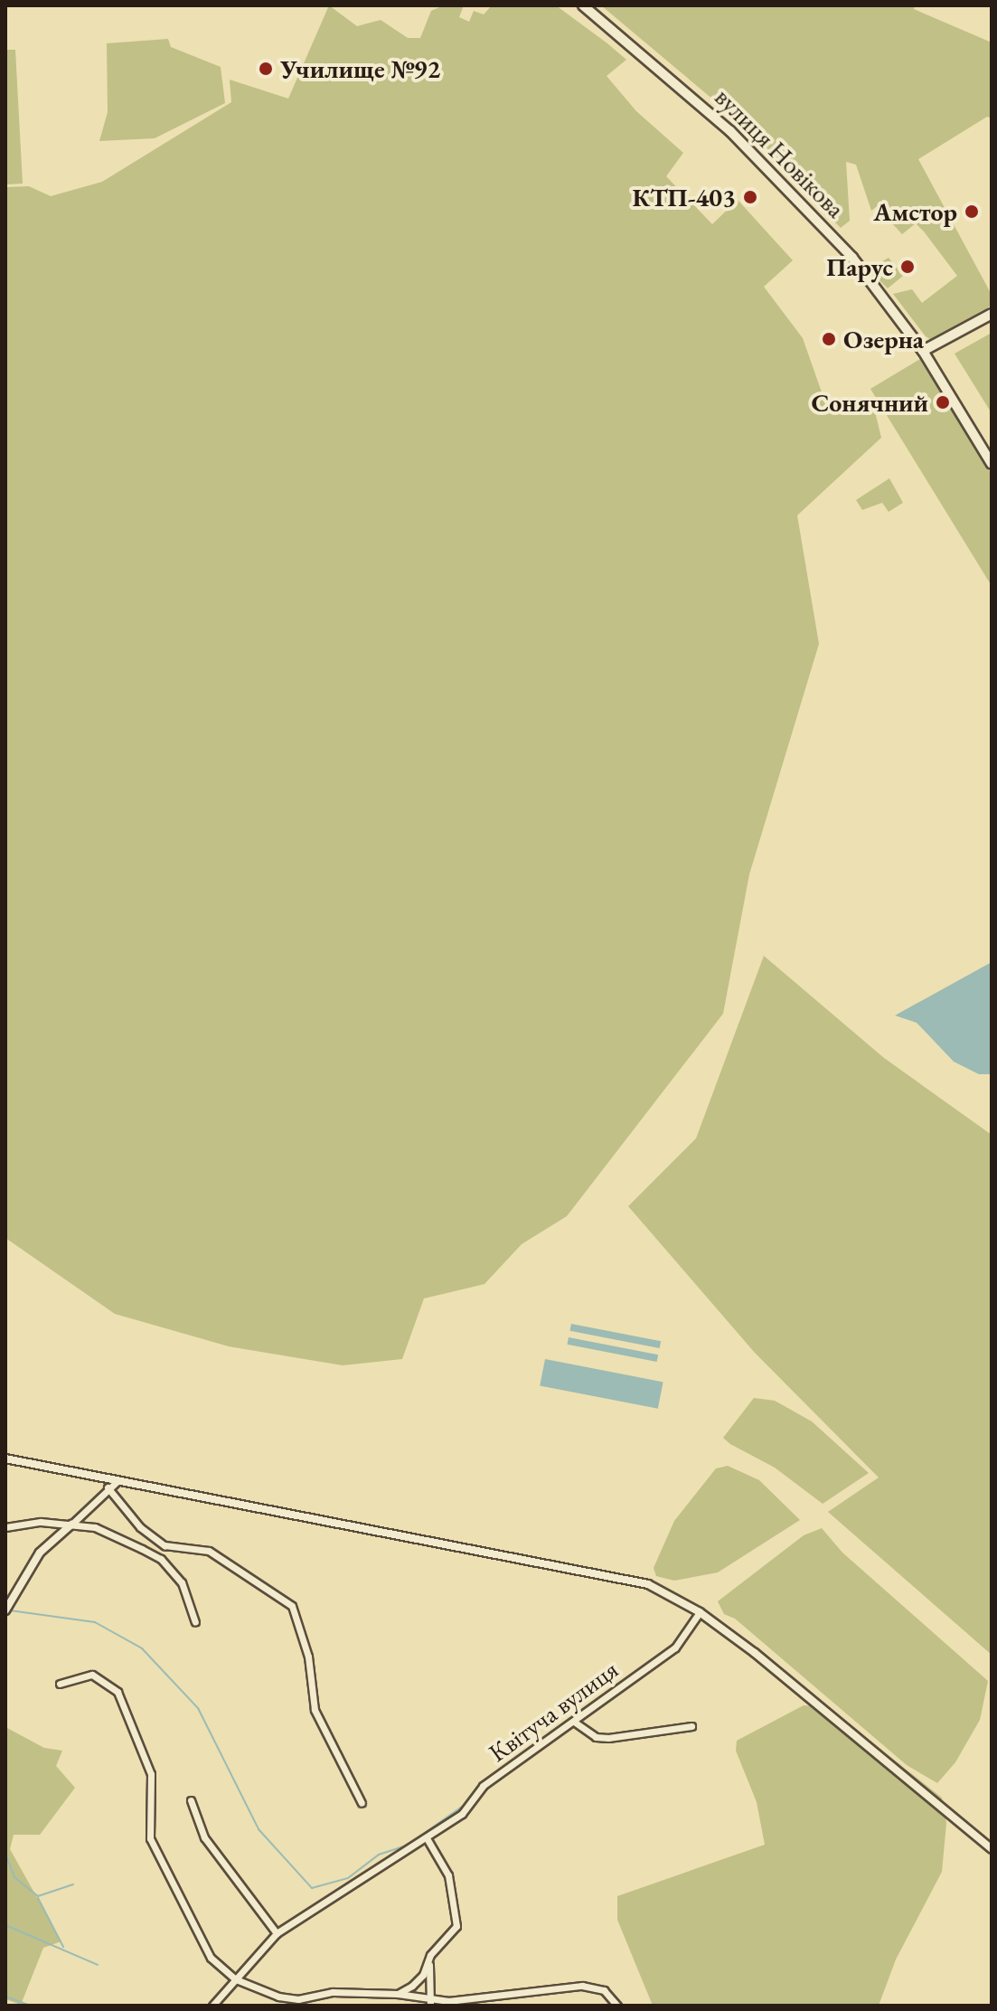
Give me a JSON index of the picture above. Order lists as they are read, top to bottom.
{
  "streets": {
    "main road": ["вулиця Новікова"],
    "street": ["Квітуча вулиця"]
  },
  "places": [
    "Училище №92",
    "КТП-403",
    "Амстор",
    "Парус",
    "Озерна",
    "Сонячний"
  ]
}
